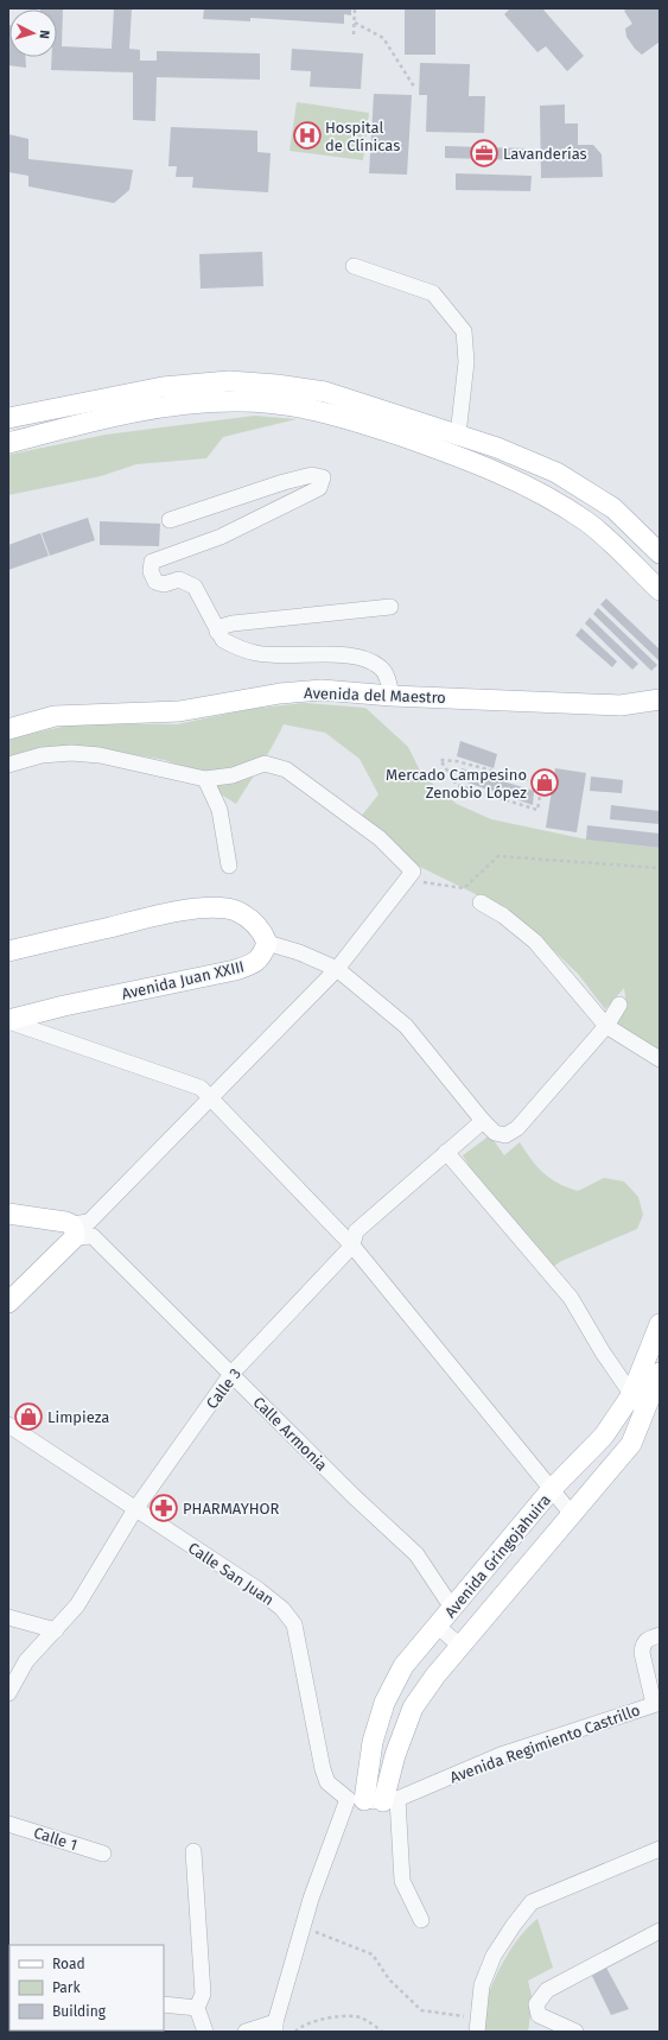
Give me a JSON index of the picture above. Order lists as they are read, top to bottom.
{
  "streets": {
    "main road": ["Avenida del Maestro", "Avenida Juan XXIII", "Avenida Gringojahuira"],
    "street": [
      "Calle 3",
      "Calle Armonia",
      "Calle San Juan",
      "Avenida Regimiento Castrillo",
      "Calle 1"
    ]
  },
  "crossings": [
    ["Calle 3", "Calle Armonia"],
    ["Calle 3", "Calle San Juan"],
    ["Calle Armonia", "Avenida Gringojahuira"],
    ["Avenida Gringojahuira", "Calle San Juan"],
    ["Avenida Gringojahuira", "Avenida Regimiento Castrillo"],
    ["Calle San Juan", "Avenida Regimiento Castrillo"]
  ],
  "places": {
    "hospital": ["Hospital de Clínicas"],
    "office": ["Lavanderías"],
    "shop": ["Mercado Campesino Zenobio López", "Limpieza"],
    "pharmacy": ["PHARMAYHOR"]
  },
  "legend": ["Road", "Park", "Building"],
  "north": "right"
}
